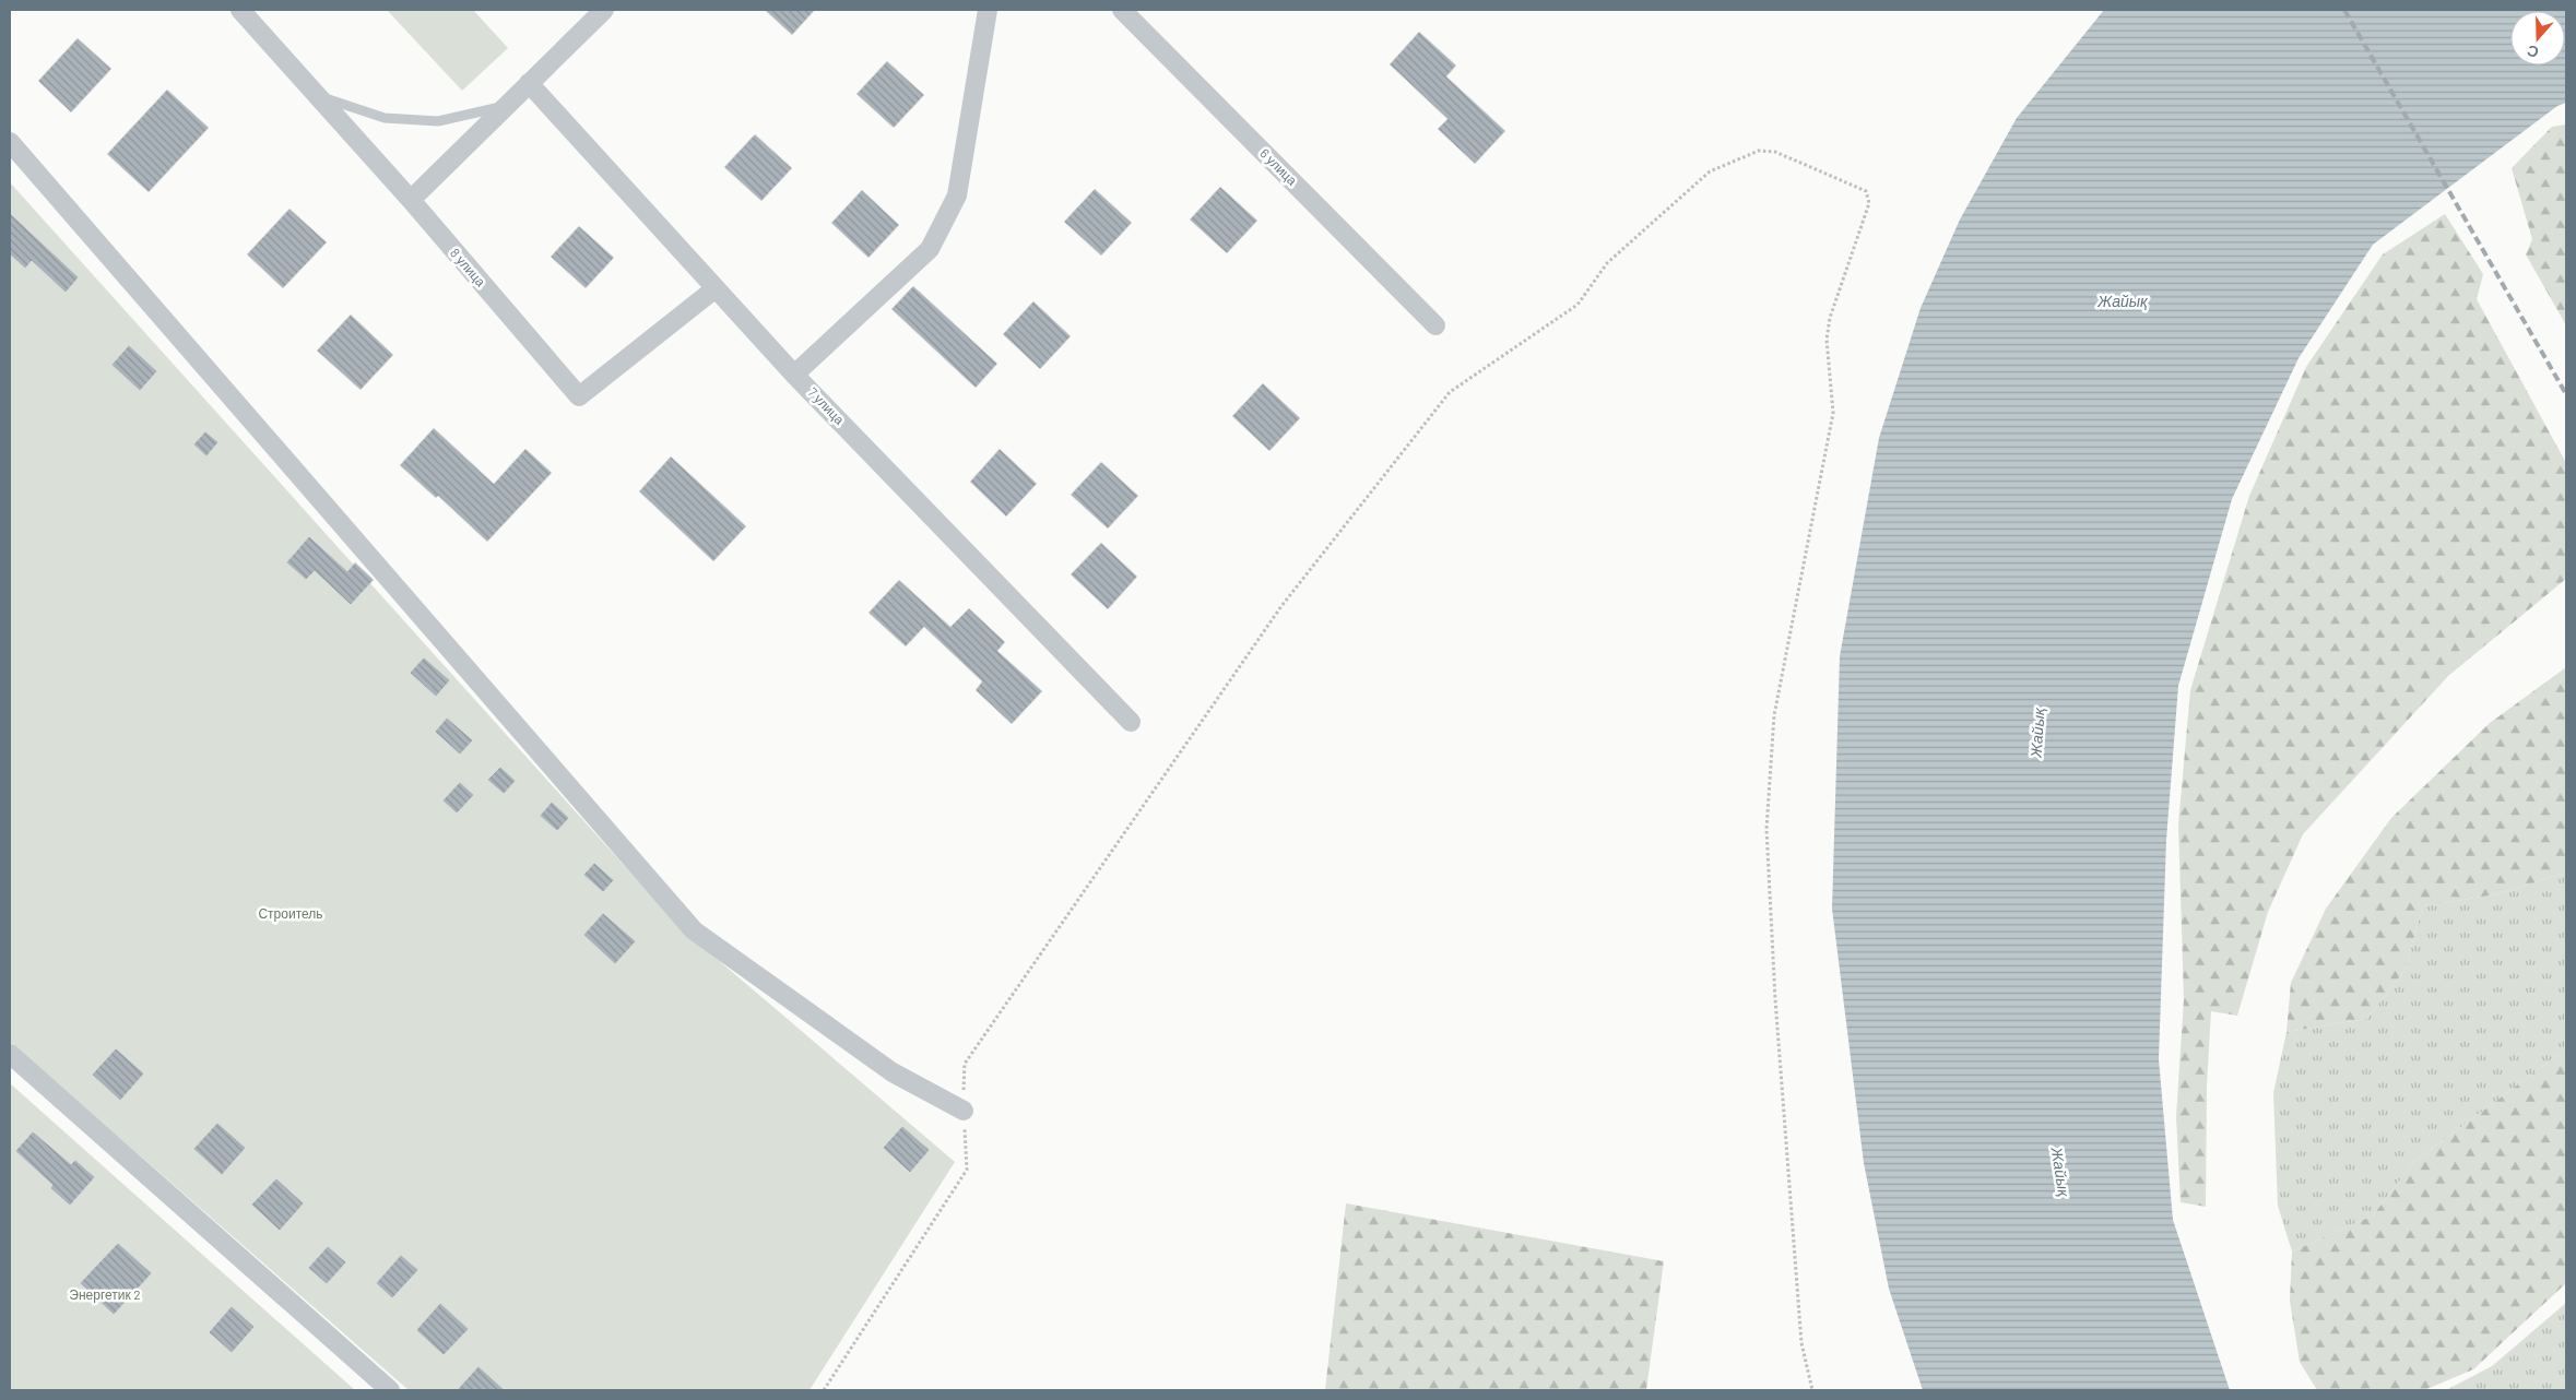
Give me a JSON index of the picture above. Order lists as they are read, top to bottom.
{
  "streets": {
    "street": ["6 улица", "8 улица", "7 улица"]
  },
  "crossings": [
    ["8 улица", "7 улица"]
  ],
  "water": ["Жайық"],
  "parks": ["Строитель", "Энергетик 2"],
  "north": "bottom"
}
